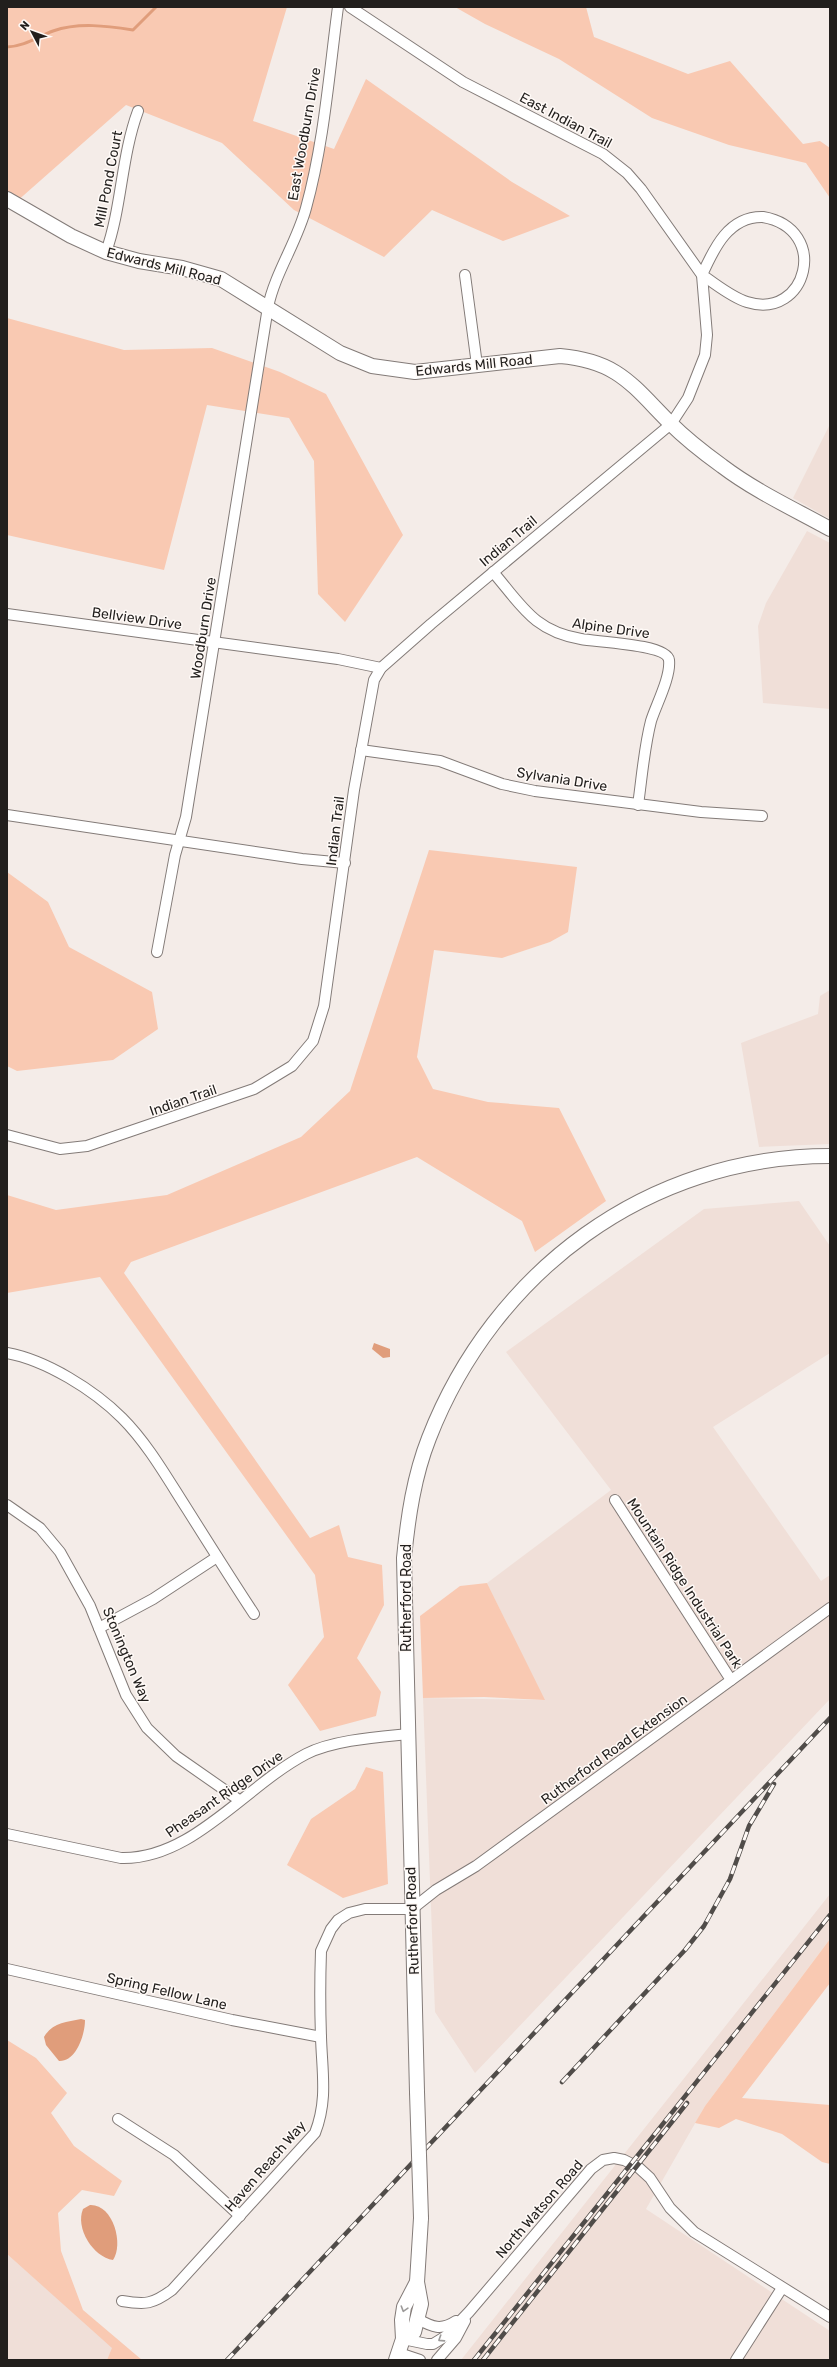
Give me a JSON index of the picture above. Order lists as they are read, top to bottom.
{
  "streets": {
    "street": [
      "East Indian Trail",
      "East Woodburn Drive",
      "Mill Pond Court",
      "Edwards Mill Road",
      "Indian Trail",
      "Bellview Drive",
      "Woodburn Drive",
      "Alpine Drive",
      "Sylvania Drive",
      "Mountain Ridge Industrial Park",
      "Rutherford Road",
      "Stonington Way",
      "Rutherford Road Extension",
      "Pheasant Ridge Drive",
      "Spring Fellow Lane",
      "Haven Reach Way",
      "North Watson Road"
    ]
  },
  "crossings": [
    ["East Woodburn Drive", "Edwards Mill Road"],
    ["East Woodburn Drive", "Woodburn Drive"],
    ["Mill Pond Court", "Edwards Mill Road"],
    ["Edwards Mill Road", "Indian Trail"],
    ["Edwards Mill Road", "Woodburn Drive"],
    ["Indian Trail", "Bellview Drive"],
    ["Indian Trail", "Alpine Drive"],
    ["Indian Trail", "Sylvania Drive"],
    ["Bellview Drive", "Woodburn Drive"],
    ["Alpine Drive", "Sylvania Drive"],
    ["Mountain Ridge Industrial Park", "Rutherford Road Extension"],
    ["Rutherford Road", "Rutherford Road Extension"],
    ["Rutherford Road", "Pheasant Ridge Drive"],
    ["Rutherford Road", "Haven Reach Way"],
    ["Rutherford Road", "North Watson Road"],
    ["Stonington Way", "Pheasant Ridge Drive"],
    ["Rutherford Road Extension", "Haven Reach Way"],
    ["Spring Fellow Lane", "Haven Reach Way"]
  ],
  "north": "top left"
}
